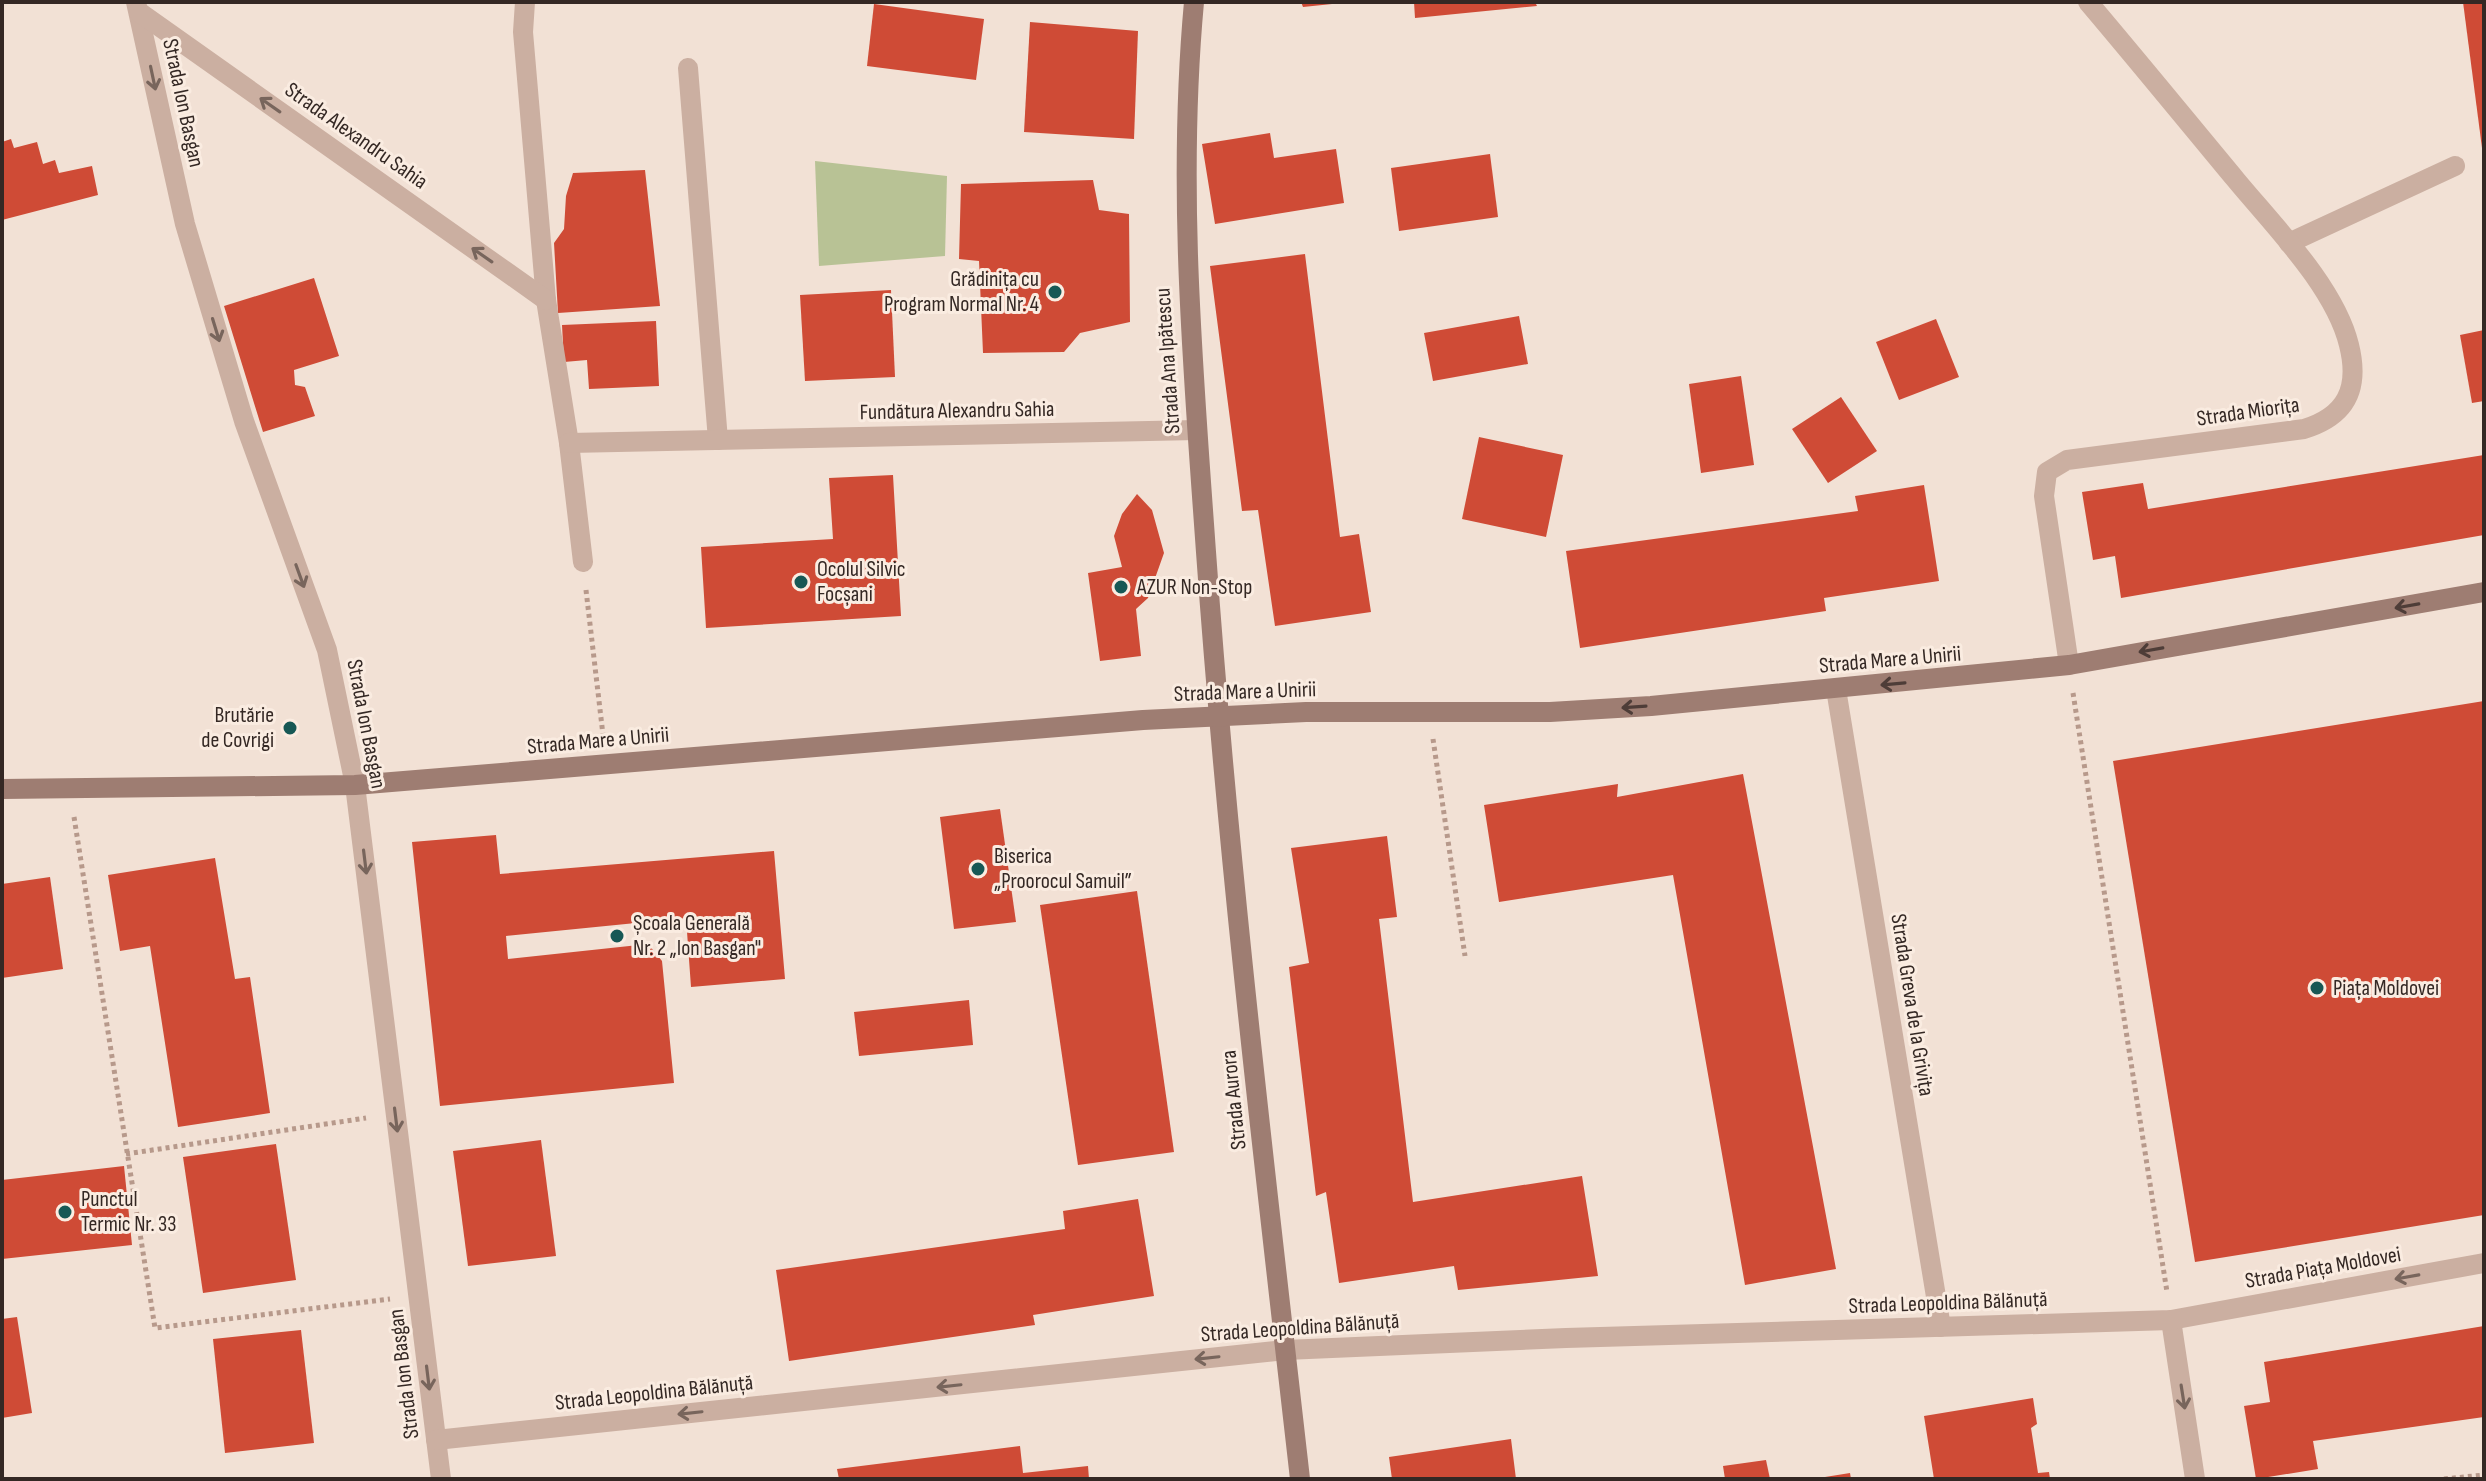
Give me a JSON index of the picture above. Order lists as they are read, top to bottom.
{
  "streets": {
    "main road": ["Strada Ana Ipătescu", "Strada Mare a Unirii", "Strada Aurora"],
    "street": [
      "Strada Ion Basgan",
      "Strada Alexandru Sahia",
      "Fundătura Alexandru Sahia",
      "Strada Miorița",
      "Strada Greva de la Grivița",
      "Strada Piața Moldovei",
      "Strada Leopoldina Bălănuță"
    ]
  },
  "crossings": [
    ["Strada Ion Basgan", "Strada Alexandru Sahia"],
    ["Strada Ion Basgan", "Strada Mare a Unirii"],
    ["Strada Ion Basgan", "Strada Leopoldina Bălănuță"],
    ["Strada Ana Ipătescu", "Fundătura Alexandru Sahia"],
    ["Strada Ana Ipătescu", "Strada Mare a Unirii"],
    ["Strada Ana Ipătescu", "Strada Aurora"],
    ["Strada Miorița", "Strada Mare a Unirii"],
    ["Strada Mare a Unirii", "Strada Greva de la Grivița"],
    ["Strada Mare a Unirii", "Strada Aurora"],
    ["Strada Greva de la Grivița", "Strada Leopoldina Bălănuță"],
    ["Strada Aurora", "Strada Leopoldina Bălănuță"],
    ["Strada Piața Moldovei", "Strada Leopoldina Bălănuță"]
  ],
  "one_way": [
    "Strada Ion Basgan",
    "Strada Alexandru Sahia",
    "Strada Mare a Unirii",
    "Strada Piața Moldovei",
    "Strada Leopoldina Bălănuță"
  ],
  "places": [
    "Grădinița cu Program Normal Nr. 4",
    "Ocolul Silvic Focșani",
    "AZUR Non-Stop",
    "Brutărie de Covrigi",
    "Biserica „Proorocul Samuil”",
    "Școala Generală Nr. 2 „Ion Basgan\"",
    "Piața Moldovei",
    "Punctul Termic Nr. 33"
  ]
}
